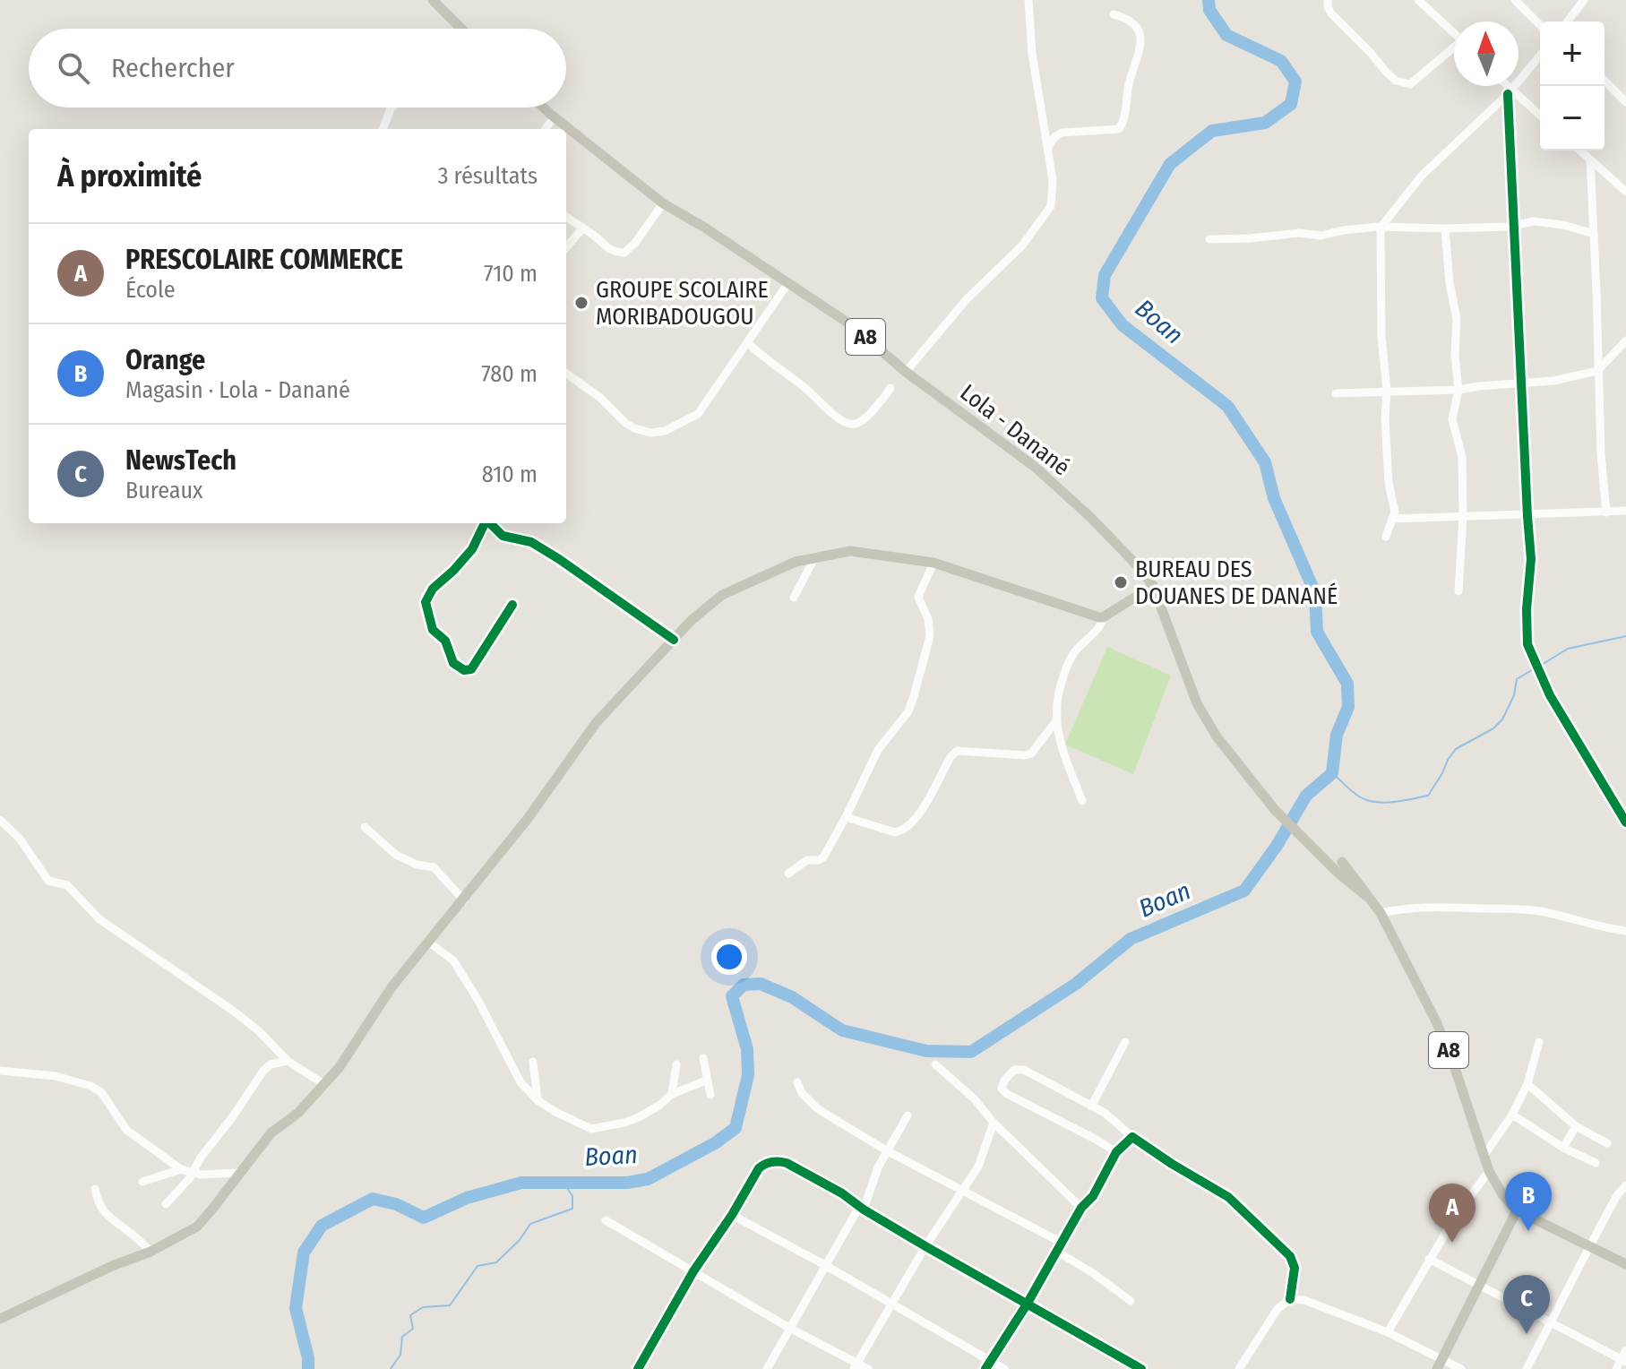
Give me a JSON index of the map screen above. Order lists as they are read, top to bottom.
{
  "streets": {
    "main road": ["A8", "Lola - Danané"]
  },
  "crossings": [
    ["A8", "Lola - Danané"]
  ],
  "water": ["Boan"],
  "places": ["GROUPE SCOLAIRE MORIBADOUGOU", "BUREAU DES DOUANES DE DANANÉ"],
  "north": "top",
  "page": {
    "map_buttons": ["+", "−"],
    "search": "Rechercher",
    "heading": ["À proximité", "3 résultats"],
    "list": [
      {
        "mark": "A",
        "name": "PRESCOLAIRE COMMERCE",
        "note": "École",
        "value": "710 m"
      },
      {
        "mark": "B",
        "name": "Orange",
        "note": "Magasin · Lola - Danané",
        "value": "780 m"
      },
      {
        "mark": "C",
        "name": "NewsTech",
        "note": "Bureaux",
        "value": "810 m"
      }
    ],
    "pins": ["B", "A", "C"]
  }
}
